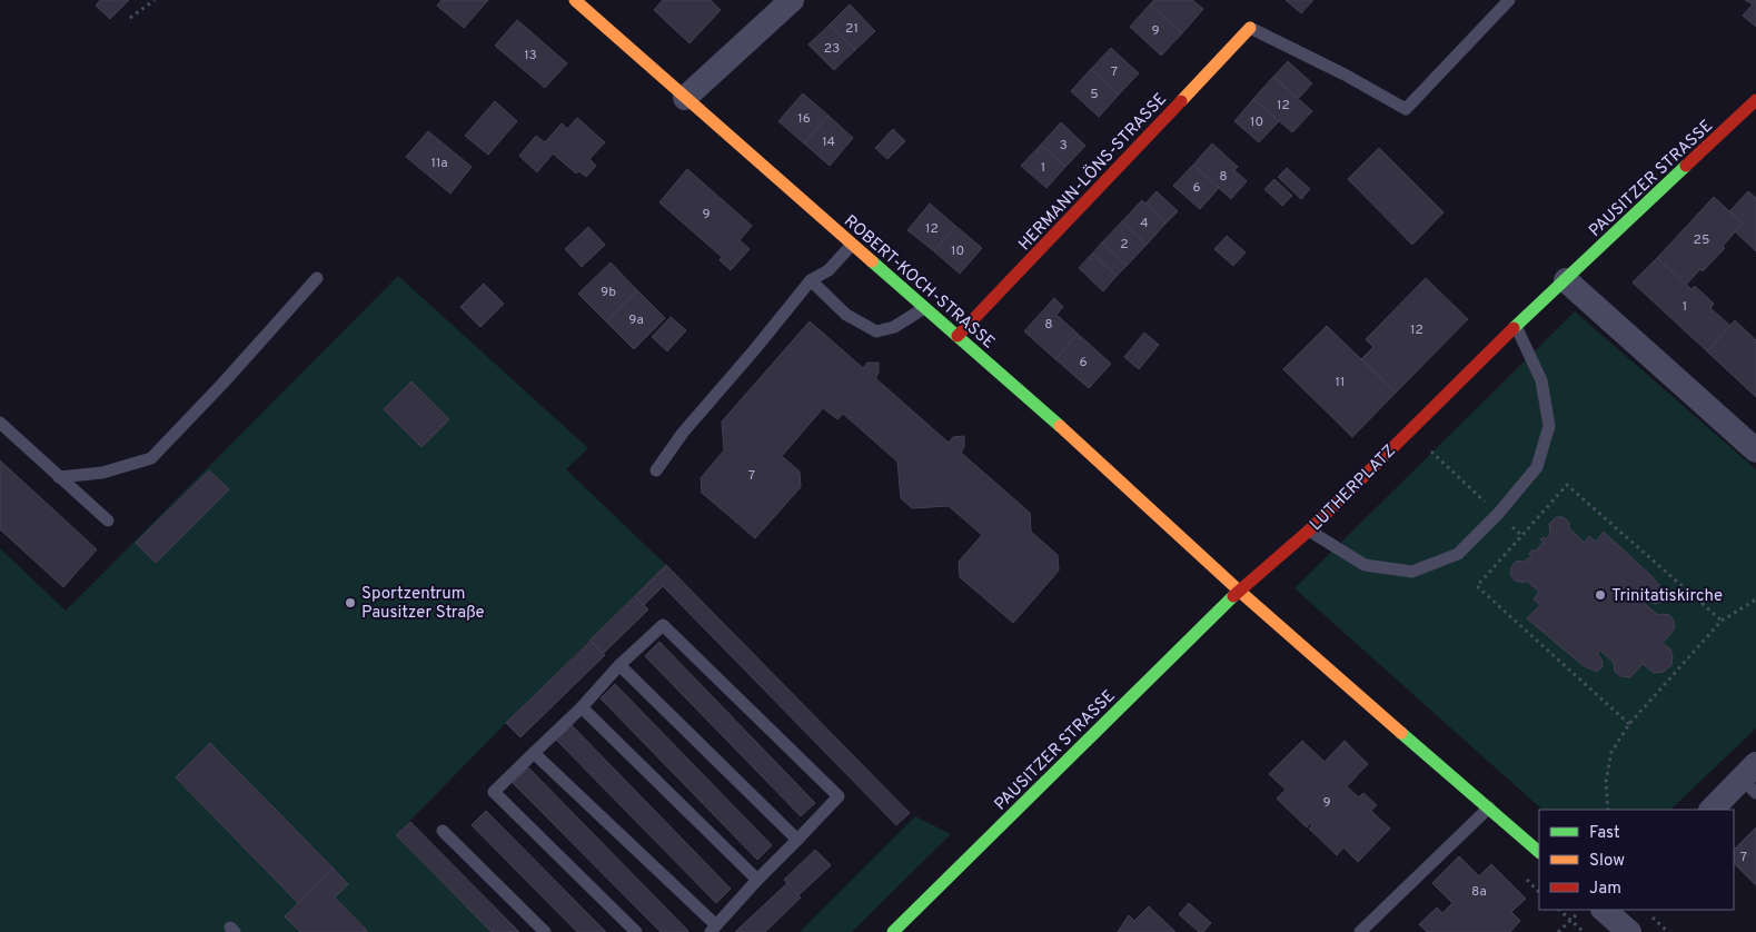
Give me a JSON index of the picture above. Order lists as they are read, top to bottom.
{
  "streets": {
    "street": [
      "HERMANN-LÖNS-STRASSE",
      "PAUSITZER STRASSE",
      "ROBERT-KOCH-STRASSE",
      "LUTHERPLATZ"
    ]
  },
  "crossings": [
    ["HERMANN-LÖNS-STRASSE", "ROBERT-KOCH-STRASSE"],
    ["PAUSITZER STRASSE", "ROBERT-KOCH-STRASSE"],
    ["PAUSITZER STRASSE", "LUTHERPLATZ"],
    ["ROBERT-KOCH-STRASSE", "LUTHERPLATZ"]
  ],
  "places": ["Trinitatiskirche", "Sportzentrum Pausitzer Straße"],
  "house_numbers": [
    "21",
    "9",
    "23",
    "13",
    "7",
    "5",
    "12",
    "16",
    "10",
    "14",
    "3",
    "11a",
    "1",
    "8",
    "6",
    "9",
    "4",
    "12",
    "25",
    "2",
    "10",
    "9b",
    "1",
    "9a",
    "8",
    "12",
    "6",
    "11",
    "7",
    "9",
    "7",
    "8a"
  ],
  "legend": ["Fast", "Slow", "Jam"]
}
